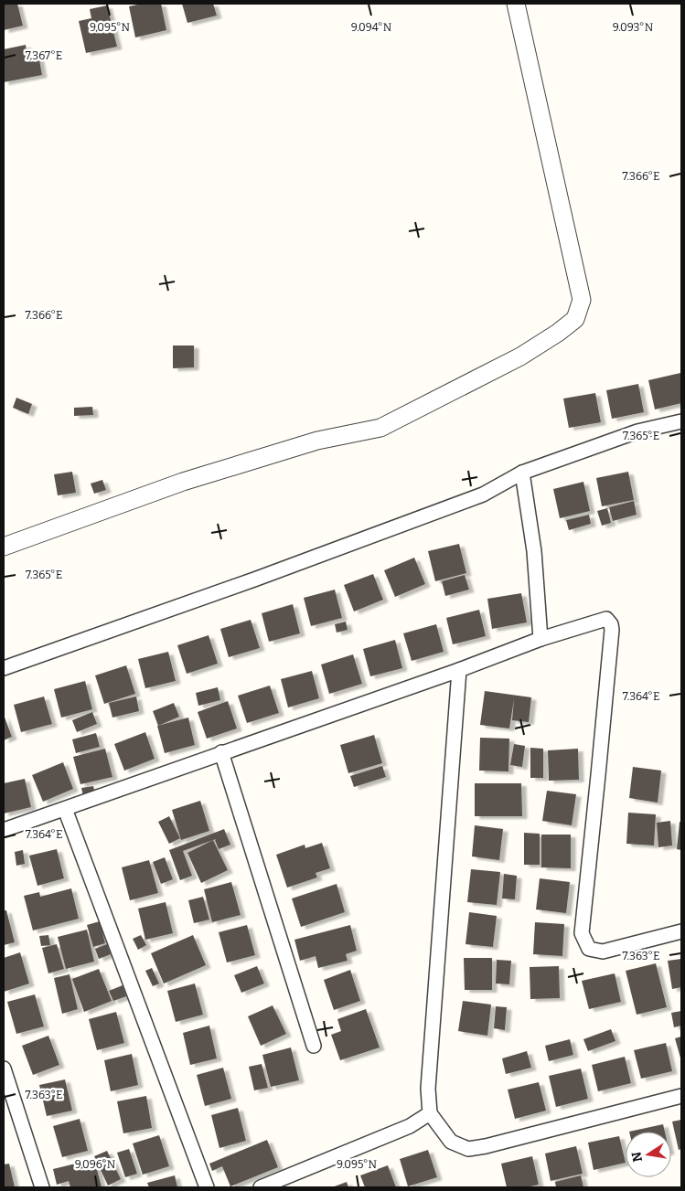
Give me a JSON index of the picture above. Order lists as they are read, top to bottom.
{
  "north": "left",
  "coordinates": [
    "9.095°N",
    "9.094°N",
    "9.093°N",
    "7.367°E",
    "7.366°E",
    "7.365°E",
    "7.364°E",
    "7.363°E",
    "9.096°N"
  ]
}
